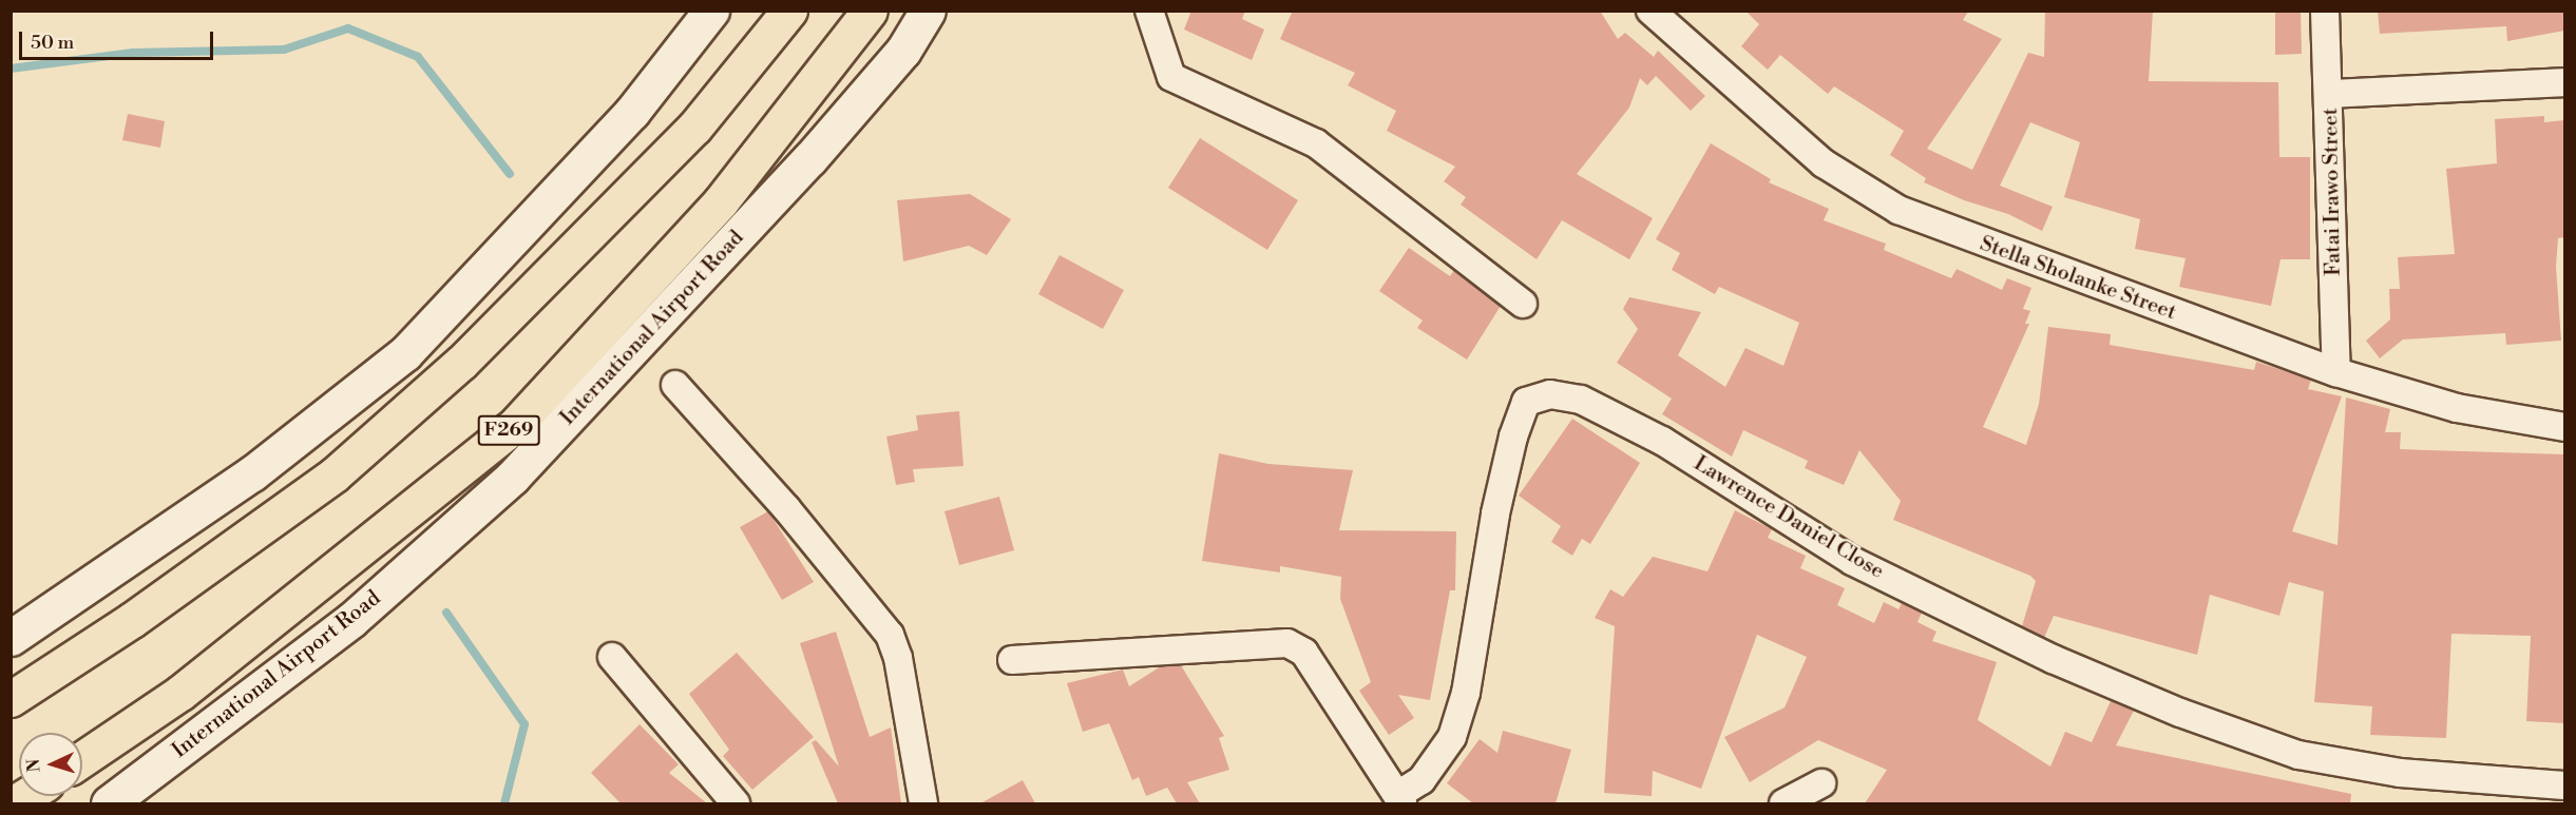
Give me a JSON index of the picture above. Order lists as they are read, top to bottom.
{
  "streets": {
    "highway": ["International Airport Road", "F269"],
    "street": ["Fatai Irawo Street", "Stella Sholanke Street", "Lawrence Daniel Close"]
  },
  "crossings": [
    ["Fatai Irawo Street", "Stella Sholanke Street"]
  ],
  "scale_bar": "50 m",
  "north": "left"
}
